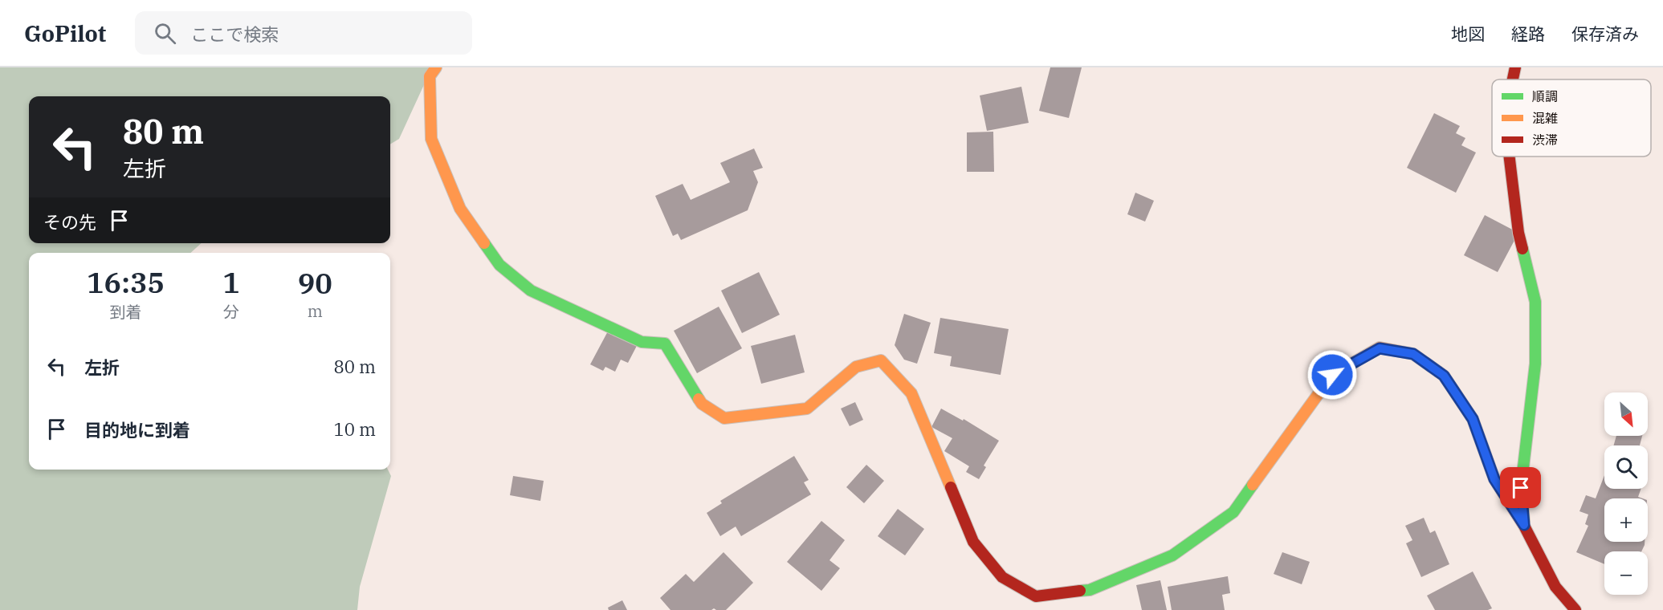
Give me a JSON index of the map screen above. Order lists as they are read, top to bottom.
{
  "legend": ["順調", "混雑", "渋滞"],
  "north": "bottom right",
  "page": {
    "header": "GoPilot",
    "search": "ここで検索",
    "nav": ["地図", "経路", "保存済み"],
    "turn": ["80 m", "左折"],
    "then": "その先",
    "eta": [
      "16:35",
      "到着",
      "1",
      "分",
      "90",
      "m"
    ],
    "list": [
      {
        "name": "左折",
        "value": "80 m"
      },
      {
        "name": "目的地に到着",
        "value": "10 m"
      }
    ],
    "map_buttons": ["+", "−"]
  }
}
